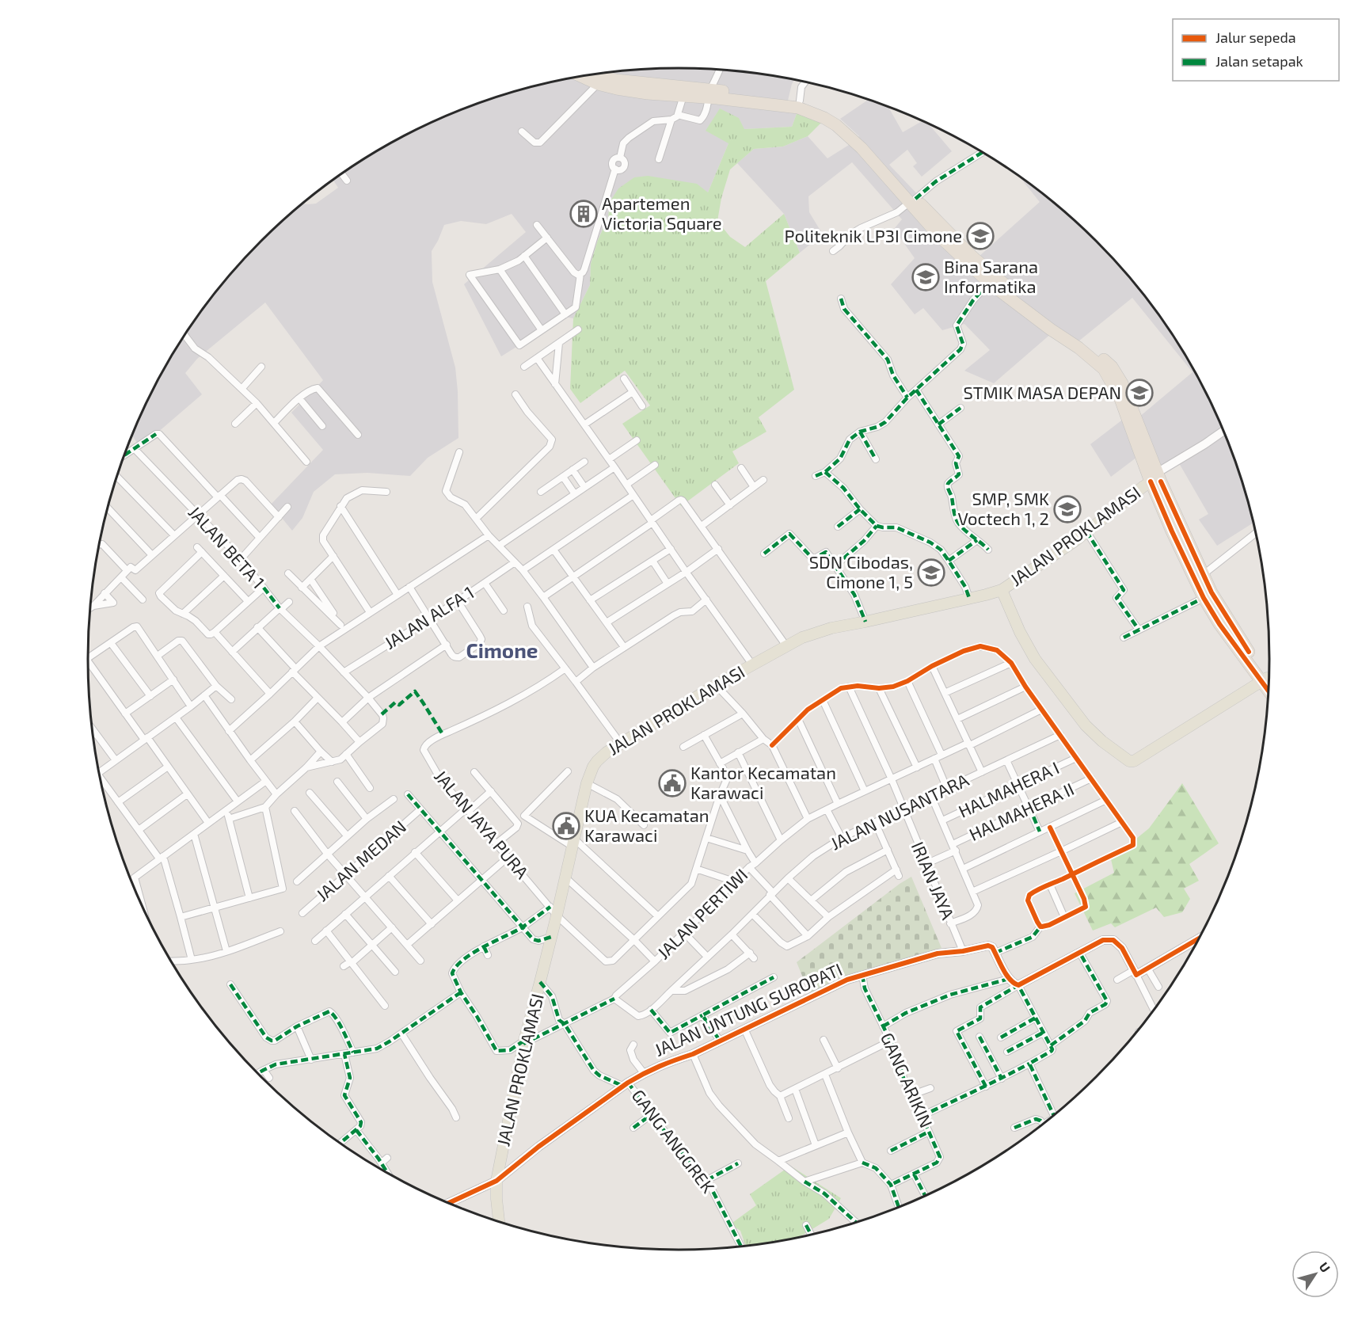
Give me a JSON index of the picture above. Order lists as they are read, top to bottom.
{
  "streets": {
    "main road": ["JALAN PROKLAMASI"],
    "street": [
      "JALAN BETA 1",
      "JALAN ALFA 1",
      "HALMAHERA I",
      "JALAN NUSANTARA",
      "HALMAHERA II",
      "JALAN JAYA PURA",
      "JALAN MEDAN",
      "IRIAN JAYA",
      "JALAN PERTIWI",
      "JALAN UNTUNG SUROPATI",
      "GANG ARIKIN",
      "GANG ANGGREK"
    ]
  },
  "crossings": [
    ["JALAN PROKLAMASI", "JALAN JAYA PURA"],
    ["JALAN PROKLAMASI", "JALAN PERTIWI"],
    ["JALAN PROKLAMASI", "JALAN UNTUNG SUROPATI"],
    ["JALAN BETA 1", "JALAN ALFA 1"],
    ["JALAN NUSANTARA", "IRIAN JAYA"],
    ["HALMAHERA II", "IRIAN JAYA"],
    ["IRIAN JAYA", "JALAN PERTIWI"],
    ["IRIAN JAYA", "JALAN UNTUNG SUROPATI"],
    ["JALAN UNTUNG SUROPATI", "GANG ARIKIN"],
    ["JALAN UNTUNG SUROPATI", "GANG ANGGREK"]
  ],
  "districts": ["Cimone"],
  "places": {
    "building": ["Apartemen Victoria Square"],
    "school or university": [
      "Politeknik LP3I Cimone",
      "Bina Sarana Informatika",
      "STMIK MASA DEPAN",
      "SMP, SMK Voctech 1, 2",
      "SDN Cibodas, Cimone 1, 5"
    ],
    "public building": ["Kantor Kecamatan Karawaci", "KUA Kecamatan Karawaci"]
  },
  "legend": ["Jalur sepeda", "Jalan setapak"],
  "north": "top right"
}
